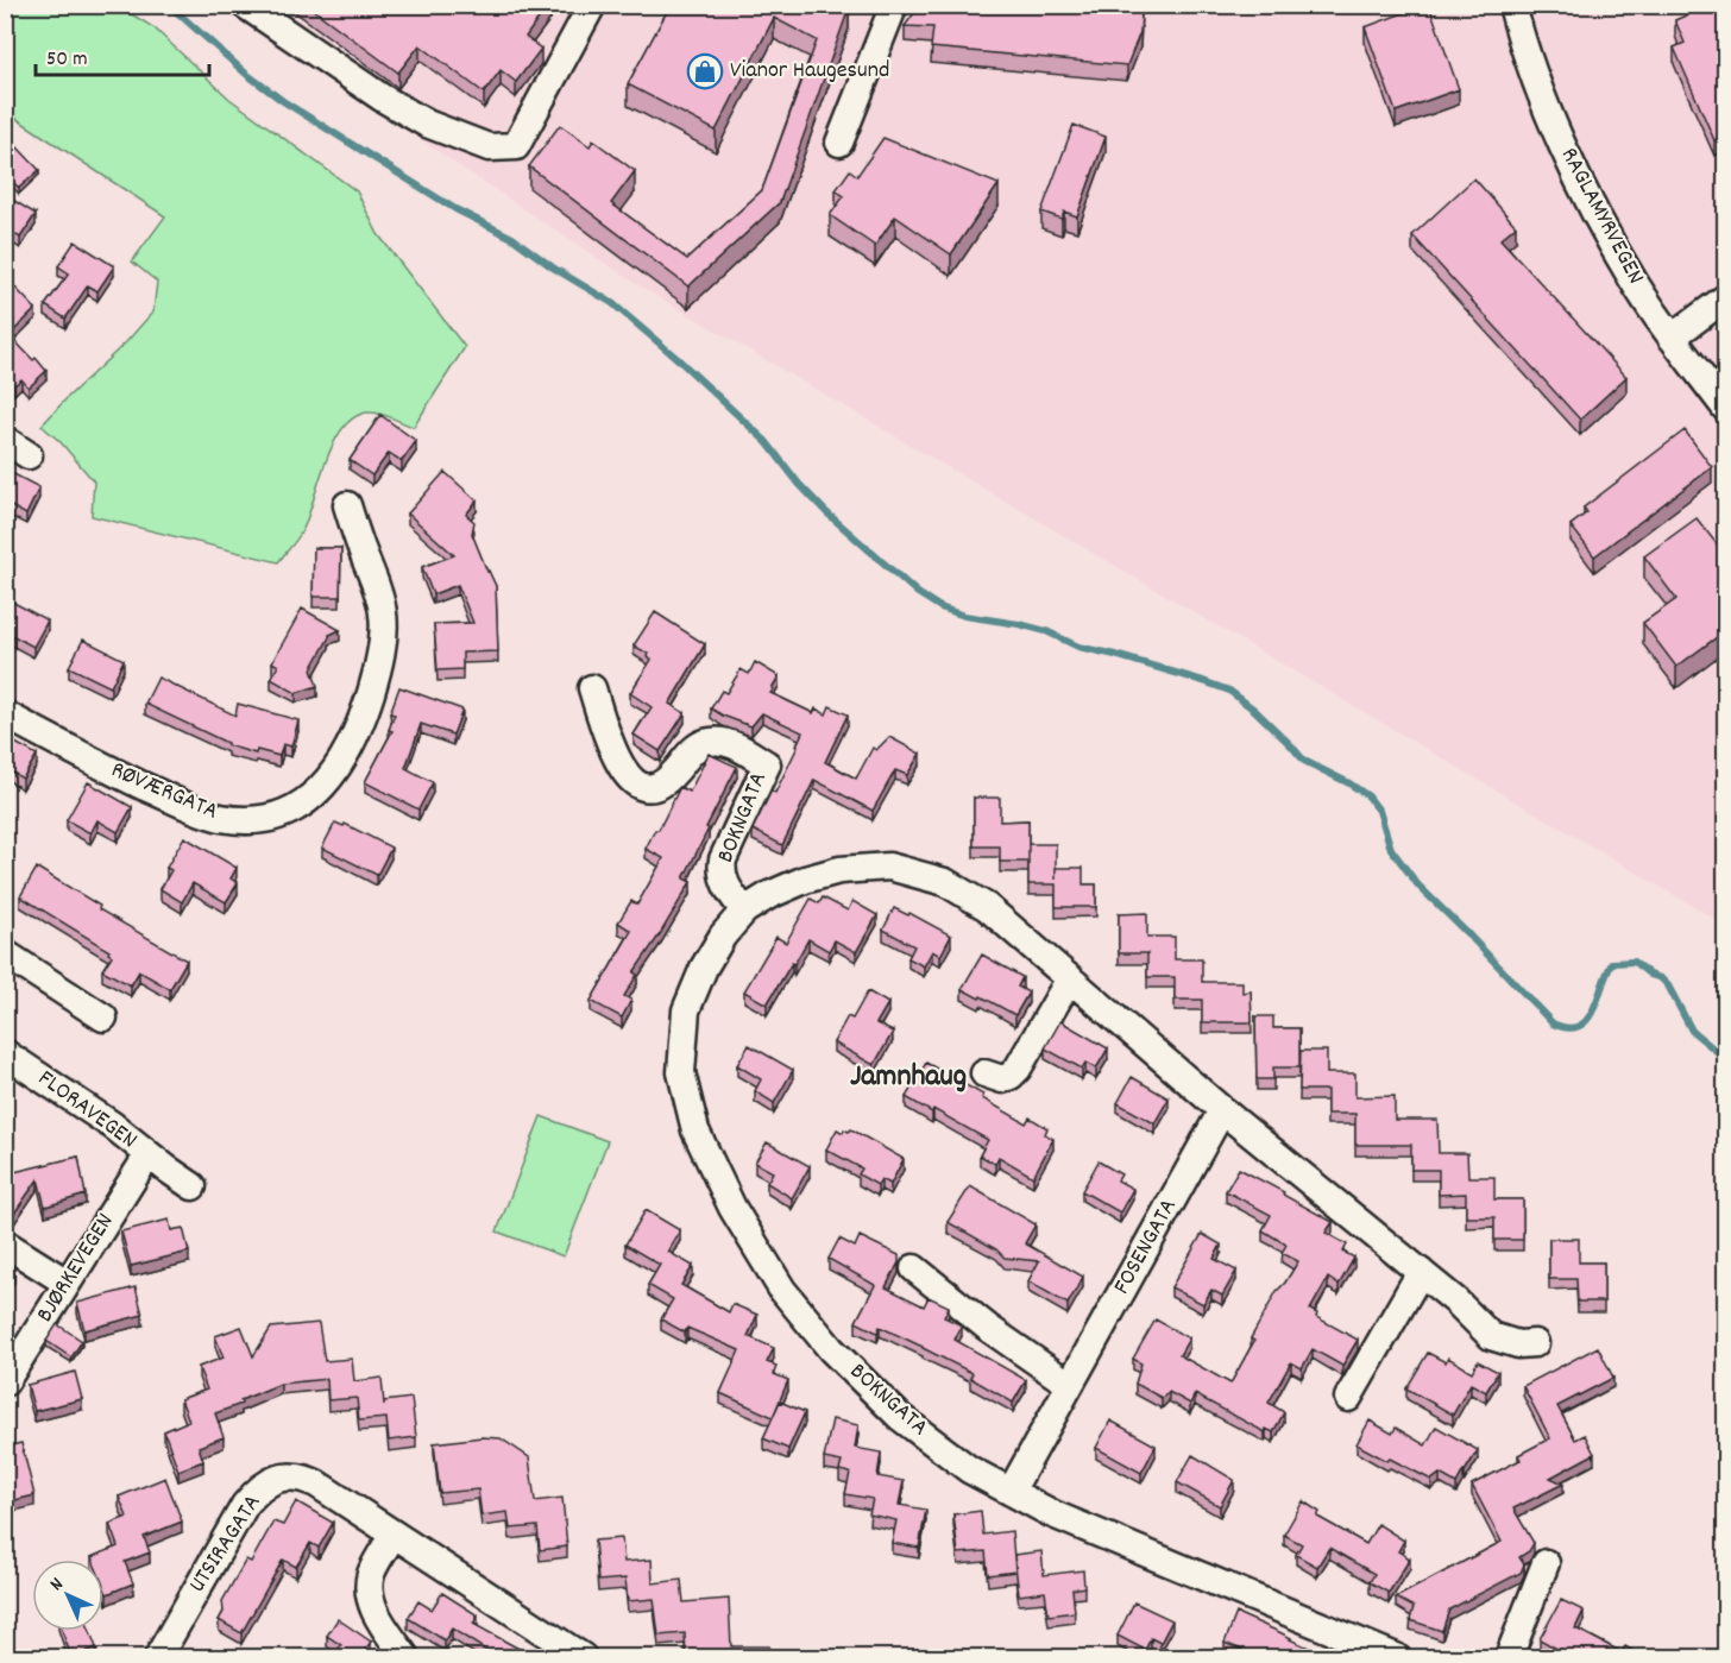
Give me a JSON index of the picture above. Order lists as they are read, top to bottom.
{
  "streets": {
    "street": [
      "RAGLAMYRVEGEN",
      "RØVÆRGATA",
      "BOKNGATA",
      "FLORAVEGEN",
      "FOSENGATA",
      "BJØRKEVEGEN",
      "UTSIRAGATA"
    ]
  },
  "crossings": [
    ["BOKNGATA", "FOSENGATA"],
    ["FLORAVEGEN", "BJØRKEVEGEN"]
  ],
  "districts": ["Jamnhaug"],
  "places": {
    "shop": ["Vianor Haugesund"]
  },
  "scale_bar": "50 m",
  "north": "top left"
}
